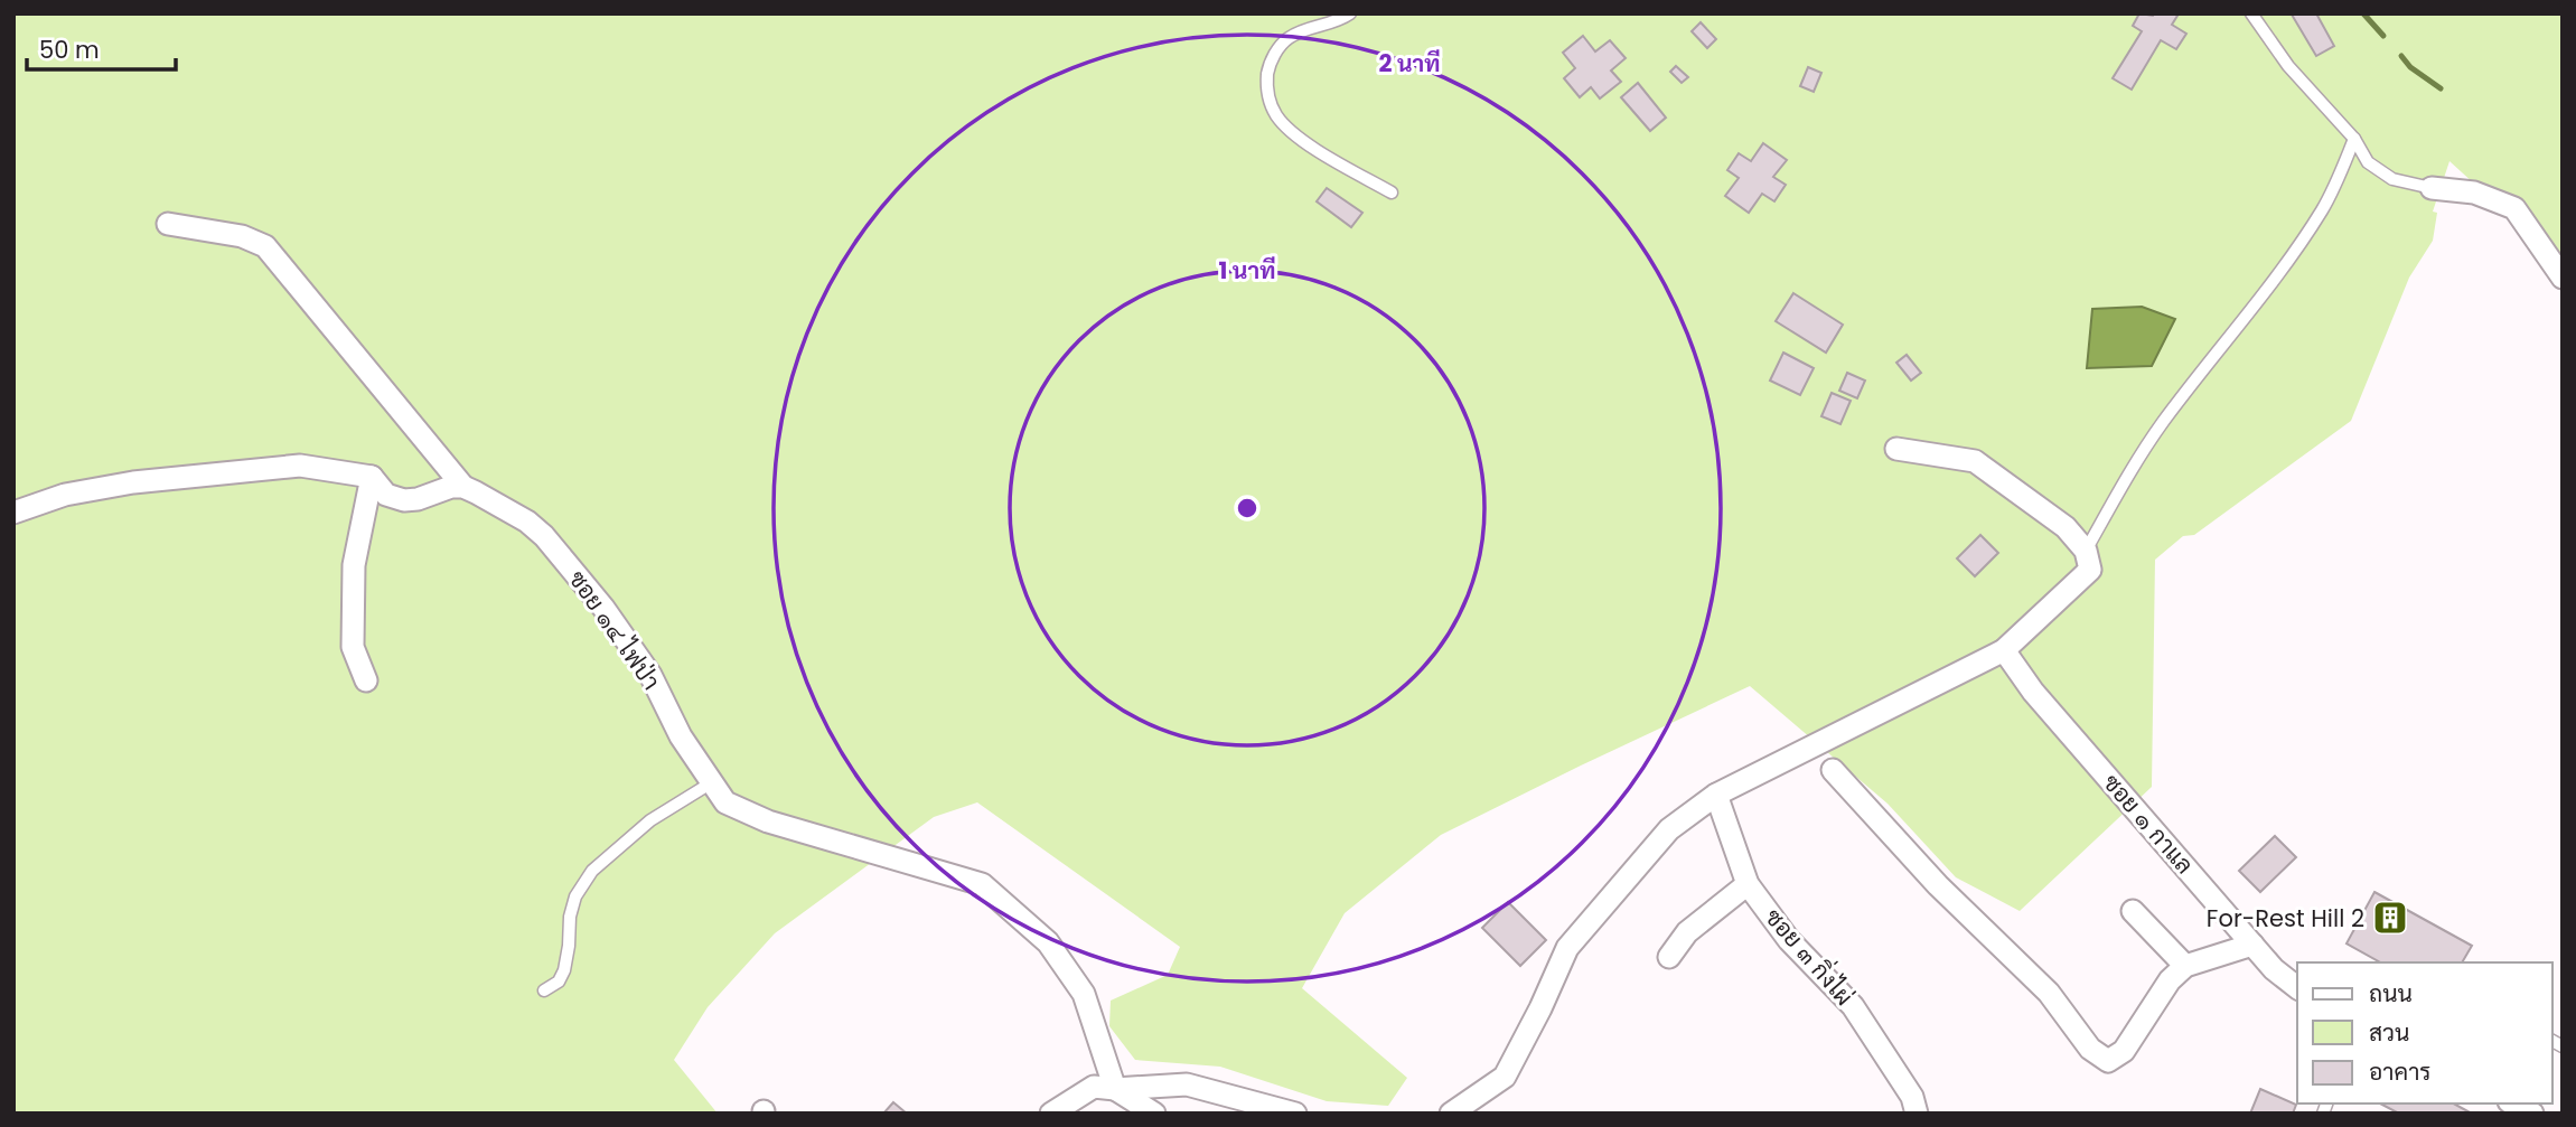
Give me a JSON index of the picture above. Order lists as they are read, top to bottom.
{
  "streets": {
    "street": ["ซอย ๑๔ ไฟป่า", "ซอย ๑ กาแล", "ซอย ๓ กิ่งไผ่"]
  },
  "places": {
    "building": ["For-Rest Hill 2"]
  },
  "legend": ["ถนน", "สวน", "อาคาร"],
  "scale_bar": "50 m",
  "rings": ["2 นาที", "1 นาที"]
}
